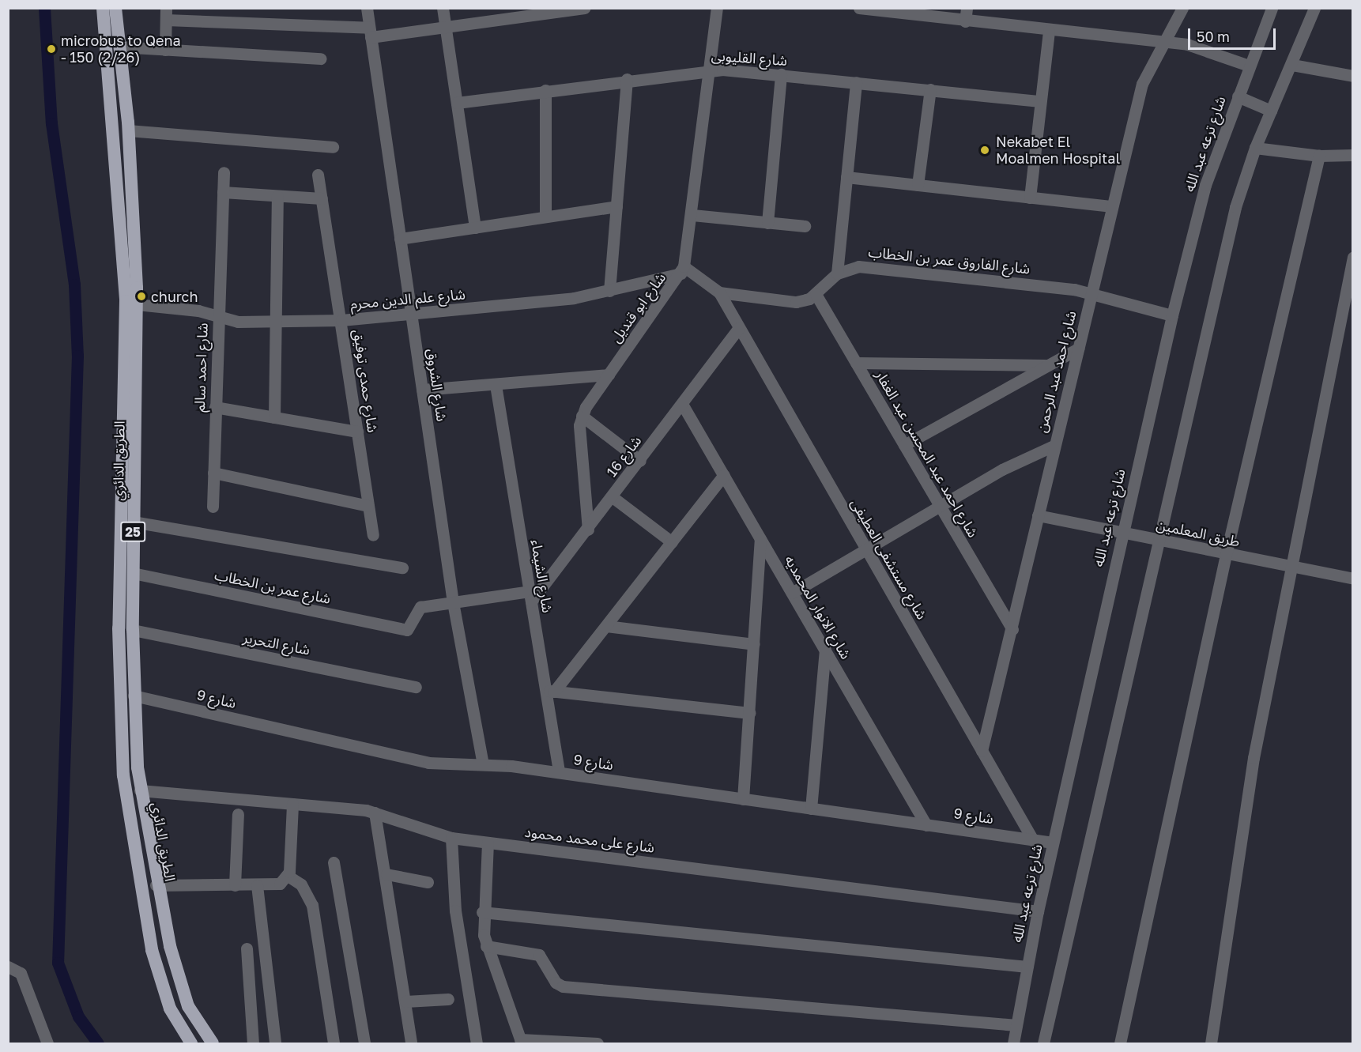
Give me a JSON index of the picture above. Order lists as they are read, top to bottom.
{
  "streets": {
    "highway": ["الطريق الدائري", "25"],
    "street": [
      "شارع القليوبى",
      "شارع ترعه عبد الله",
      "شارع الفاروق عمر بن الخطاب",
      "شارع علم الدين محرم",
      "شارع ابو قنديل",
      "شارع احمد سالم",
      "شارع احمد عبد الرحمن",
      "شارع حمدى توفيق",
      "شارع الشروق",
      "شارع احمد عبد المحسن عبد الغفار",
      "شارع 16",
      "طريق المعلمين",
      "شارع مستشفى العطيفى",
      "شارع الشيماء",
      "شارع عمر بن الخطاب",
      "شارع الانوار المحمديه",
      "شارع التحرير",
      "شارع 9",
      "شارع على محمد محمود"
    ]
  },
  "crossings": [
    ["شارع القليوبى", "شارع ابو قنديل"],
    ["شارع ترعه عبد الله", "شارع الفاروق عمر بن الخطاب"],
    ["شارع ترعه عبد الله", "طريق المعلمين"],
    ["شارع ترعه عبد الله", "شارع 9"],
    ["شارع ترعه عبد الله", "شارع على محمد محمود"],
    ["شارع الفاروق عمر بن الخطاب", "شارع علم الدين محرم"],
    ["شارع الفاروق عمر بن الخطاب", "شارع ابو قنديل"],
    ["شارع الفاروق عمر بن الخطاب", "شارع احمد عبد الرحمن"],
    ["شارع الفاروق عمر بن الخطاب", "شارع احمد عبد المحسن عبد الغفار"],
    ["شارع الفاروق عمر بن الخطاب", "شارع مستشفى العطيفى"],
    ["شارع علم الدين محرم", "شارع ابو قنديل"],
    ["شارع علم الدين محرم", "شارع احمد سالم"],
    ["شارع علم الدين محرم", "شارع حمدى توفيق"],
    ["شارع علم الدين محرم", "شارع الشروق"],
    ["شارع علم الدين محرم", "الطريق الدائري"],
    ["شارع ابو قنديل", "شارع 16"],
    ["شارع احمد عبد الرحمن", "شارع احمد عبد المحسن عبد الغفار"],
    ["شارع احمد عبد الرحمن", "طريق المعلمين"],
    ["شارع احمد عبد الرحمن", "شارع مستشفى العطيفى"],
    ["شارع الشروق", "شارع عمر بن الخطاب"],
    ["شارع الشروق", "شارع 9"],
    ["شارع 16", "شارع مستشفى العطيفى"],
    ["شارع 16", "شارع الشيماء"],
    ["شارع 16", "شارع الانوار المحمديه"],
    ["الطريق الدائري", "شارع عمر بن الخطاب"],
    ["الطريق الدائري", "شارع التحرير"],
    ["الطريق الدائري", "شارع 9"],
    ["الطريق الدائري", "شارع على محمد محمود"],
    ["شارع مستشفى العطيفى", "شارع 9"],
    ["شارع الشيماء", "شارع 9"],
    ["شارع الانوار المحمديه", "شارع 9"]
  ],
  "places": ["microbus to Qena - 150 (2/26)", "Nekabet El Moalmen Hospital", "church"],
  "scale_bar": "50 m"
}
